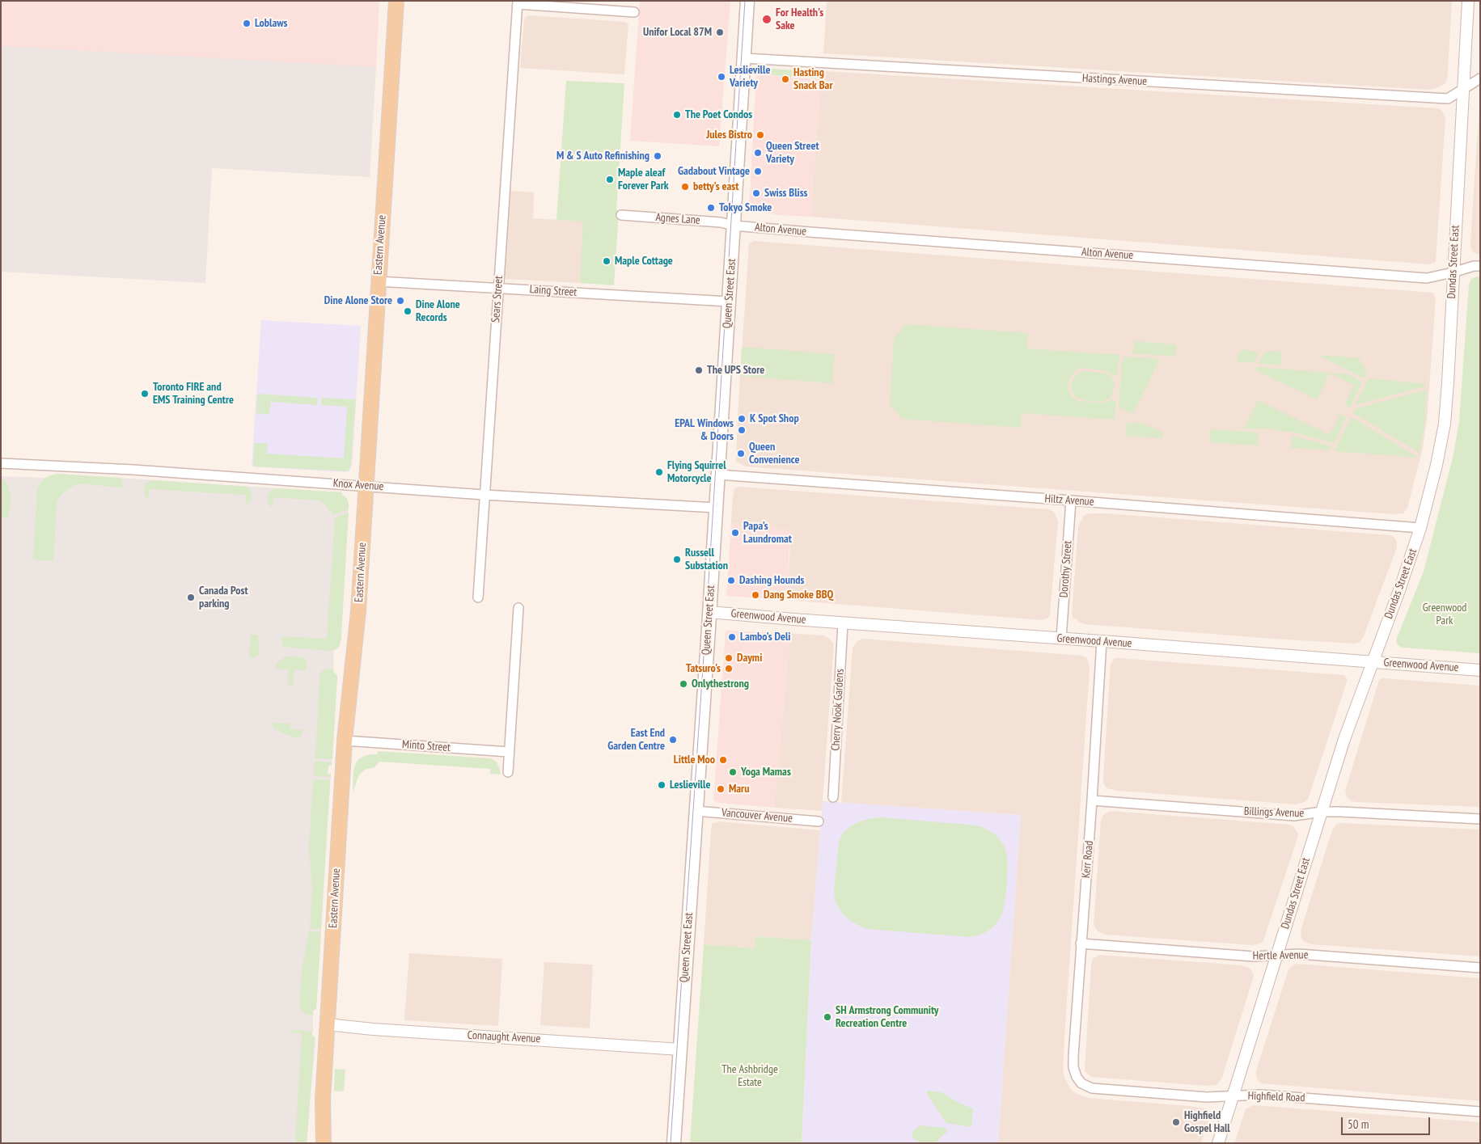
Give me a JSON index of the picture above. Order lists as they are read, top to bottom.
{
  "streets": {
    "main road": ["Eastern Avenue", "Queen Street East"],
    "street": [
      "Hastings Avenue",
      "Agnes Lane",
      "Alton Avenue",
      "Dundas Street East",
      "Laing Street",
      "Sears Street",
      "Knox Avenue",
      "Hiltz Avenue",
      "Dorothy Street",
      "Greenwood Avenue",
      "Cherry Nook Gardens",
      "Minto Street",
      "Billings Avenue",
      "Vancouver Avenue",
      "Kerr Road",
      "Hertle Avenue",
      "Connaught Avenue",
      "Highfield Road"
    ]
  },
  "crossings": [
    ["Hastings Avenue", "Dundas Street East"],
    ["Hastings Avenue", "Queen Street East"],
    ["Agnes Lane", "Alton Avenue"],
    ["Agnes Lane", "Queen Street East"],
    ["Alton Avenue", "Dundas Street East"],
    ["Alton Avenue", "Queen Street East"],
    ["Eastern Avenue", "Laing Street"],
    ["Eastern Avenue", "Knox Avenue"],
    ["Eastern Avenue", "Minto Street"],
    ["Eastern Avenue", "Connaught Avenue"],
    ["Dundas Street East", "Hiltz Avenue"],
    ["Dundas Street East", "Greenwood Avenue"],
    ["Dundas Street East", "Billings Avenue"],
    ["Dundas Street East", "Hertle Avenue"],
    ["Dundas Street East", "Highfield Road"],
    ["Laing Street", "Queen Street East"],
    ["Laing Street", "Sears Street"],
    ["Queen Street East", "Knox Avenue"],
    ["Queen Street East", "Hiltz Avenue"],
    ["Queen Street East", "Greenwood Avenue"],
    ["Queen Street East", "Vancouver Avenue"],
    ["Queen Street East", "Connaught Avenue"],
    ["Sears Street", "Knox Avenue"],
    ["Hiltz Avenue", "Dorothy Street"],
    ["Dorothy Street", "Greenwood Avenue"],
    ["Greenwood Avenue", "Cherry Nook Gardens"],
    ["Greenwood Avenue", "Kerr Road"],
    ["Billings Avenue", "Kerr Road"],
    ["Kerr Road", "Hertle Avenue"],
    ["Kerr Road", "Highfield Road"]
  ],
  "parks": ["Greenwood Park", "The Ashbridge Estate"],
  "places": [
    "For Health's Sake",
    "Loblaws",
    "Unifor Local 87M",
    "Leslieville Variety",
    "Hasting Snack Bar",
    "The Poet Condos",
    "Jules Bistro",
    "Queen Street Variety",
    "M & S Auto Refinishing",
    "Gadabout Vintage",
    "Maple aleaf Forever Park",
    "betty's east",
    "Swiss Bliss",
    "Tokyo Smoke",
    "Maple Cottage",
    "Dine Alone Store",
    "Dine Alone Records",
    "The UPS Store",
    "Toronto FIRE and EMS Training Centre",
    "K Spot Shop",
    "EPAL Windows & Doors",
    "Queen Convenience",
    "Flying Squirrel Motorcycle",
    "Papa's Laundromat",
    "Russell Substation",
    "Dashing Hounds",
    "Dang Smoke BBQ",
    "Canada Post parking",
    "Lambo's Deli",
    "Daymi",
    "Tatsuro's",
    "Onlythestrong",
    "East End Garden Centre",
    "Little Moo",
    "Yoga Mamas",
    "Leslieville",
    "Maru",
    "SH Armstrong Community Recreation Centre",
    "Highfield Gospel Hall"
  ],
  "scale_bar": "50 m"
}
